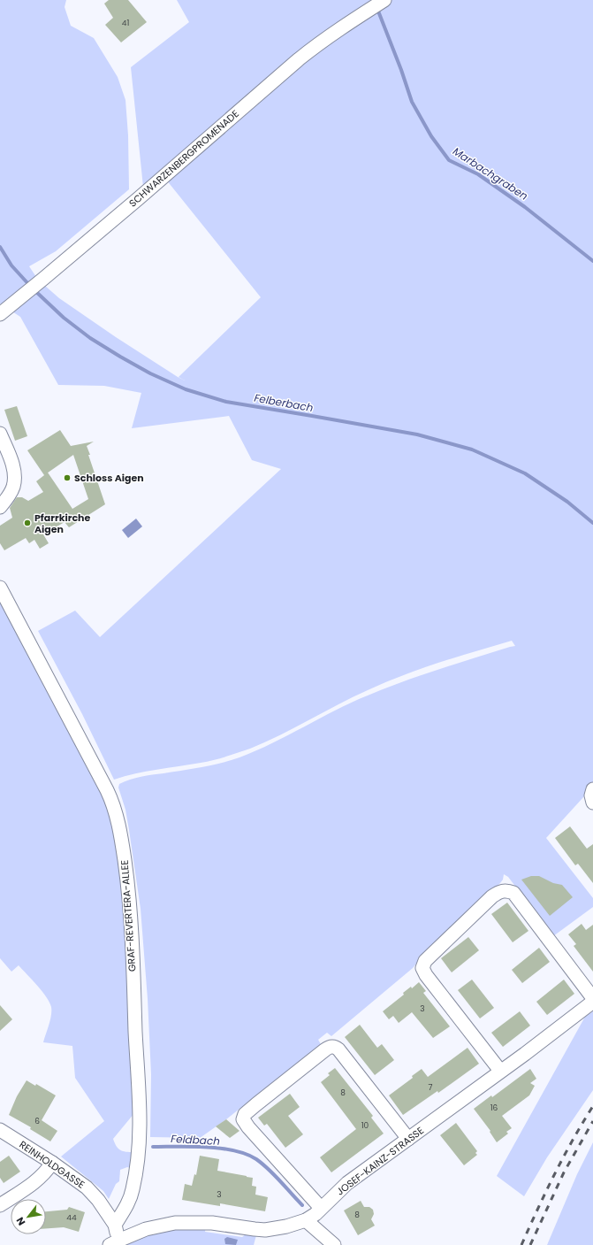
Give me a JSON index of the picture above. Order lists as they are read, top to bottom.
{
  "streets": {
    "street": [
      "SCHWARZENBERGPROMENADE",
      "GRAF-REVERTERA-ALLEE",
      "JOSEF-KAINZ-STRASSE",
      "REINHOLDGASSE"
    ]
  },
  "crossings": [
    ["GRAF-REVERTERA-ALLEE", "REINHOLDGASSE"],
    ["JOSEF-KAINZ-STRASSE", "REINHOLDGASSE"]
  ],
  "water": ["Marbachgraben", "Felberbach", "Feldbach"],
  "places": ["Schloss Aigen", "Pfarrkirche Aigen"],
  "house_numbers": [
    "41",
    "3",
    "7",
    "8",
    "16",
    "6",
    "10",
    "3",
    "8",
    "44"
  ],
  "north": "bottom left"
}
